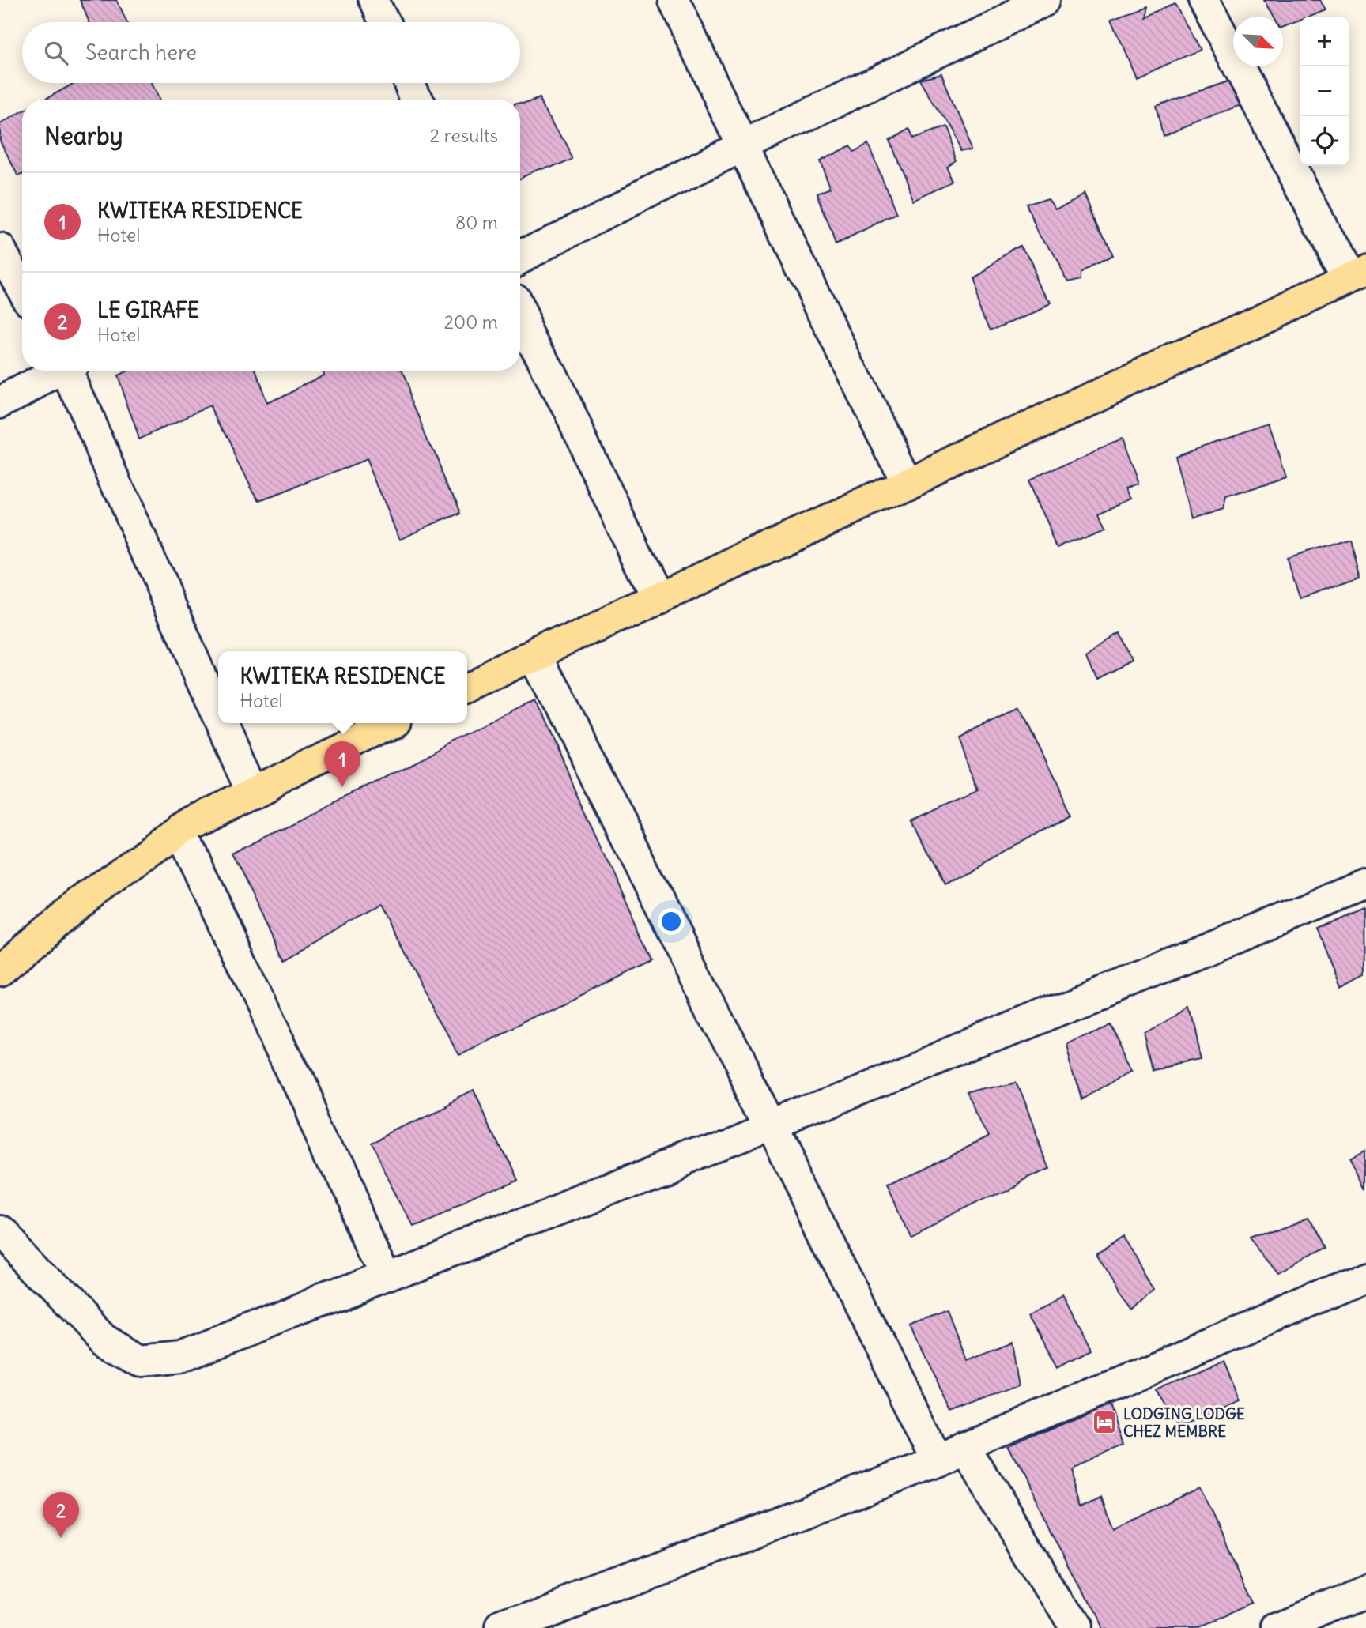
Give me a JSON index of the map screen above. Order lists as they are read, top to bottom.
{
  "places": {
    "hotel": ["LODGING LODGE CHEZ MEMBRE"]
  },
  "north": "bottom right",
  "page": {
    "map_buttons": ["+", "−"],
    "search": "Search here",
    "heading": ["Nearby", "2 results"],
    "list": [
      {
        "mark": "1",
        "name": "KWITEKA RESIDENCE",
        "note": "Hotel",
        "value": "80 m"
      },
      {
        "mark": "2",
        "name": "LE GIRAFE",
        "note": "Hotel",
        "value": "200 m"
      }
    ],
    "popup": ["KWITEKA RESIDENCE", "Hotel"],
    "pins": ["1", "2"]
  }
}
